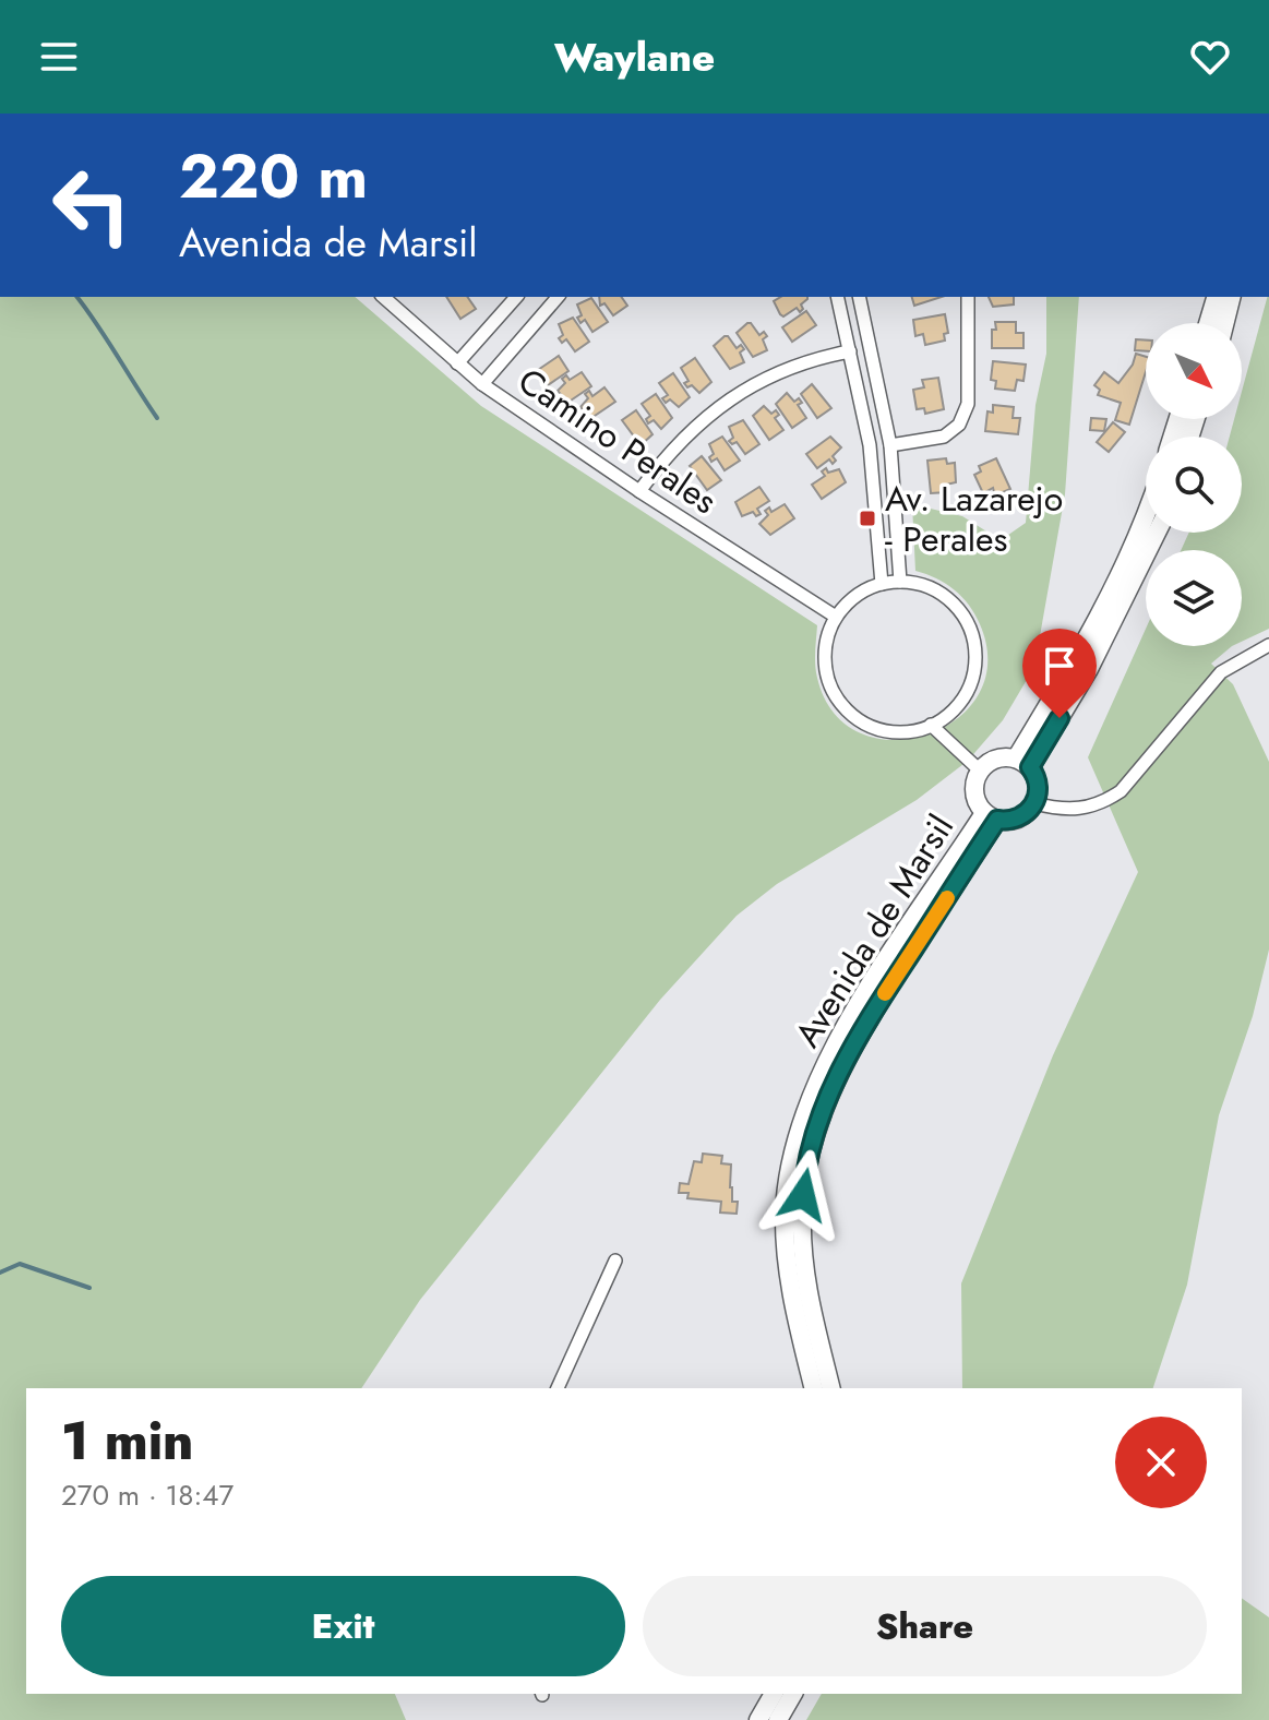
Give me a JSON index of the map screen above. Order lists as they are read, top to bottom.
{
  "streets": {
    "street": ["Camino Perales", "Avenida de Marsil"]
  },
  "places": {
    "transit": ["Av. Lazarejo - Perales"]
  },
  "north": "bottom right",
  "page": {
    "header": "Waylane",
    "turn": ["220 m", "Avenida de Marsil"],
    "heading": ["1 min", "270 m · 18:47"],
    "buttons": ["Exit", "Share"]
  }
}
